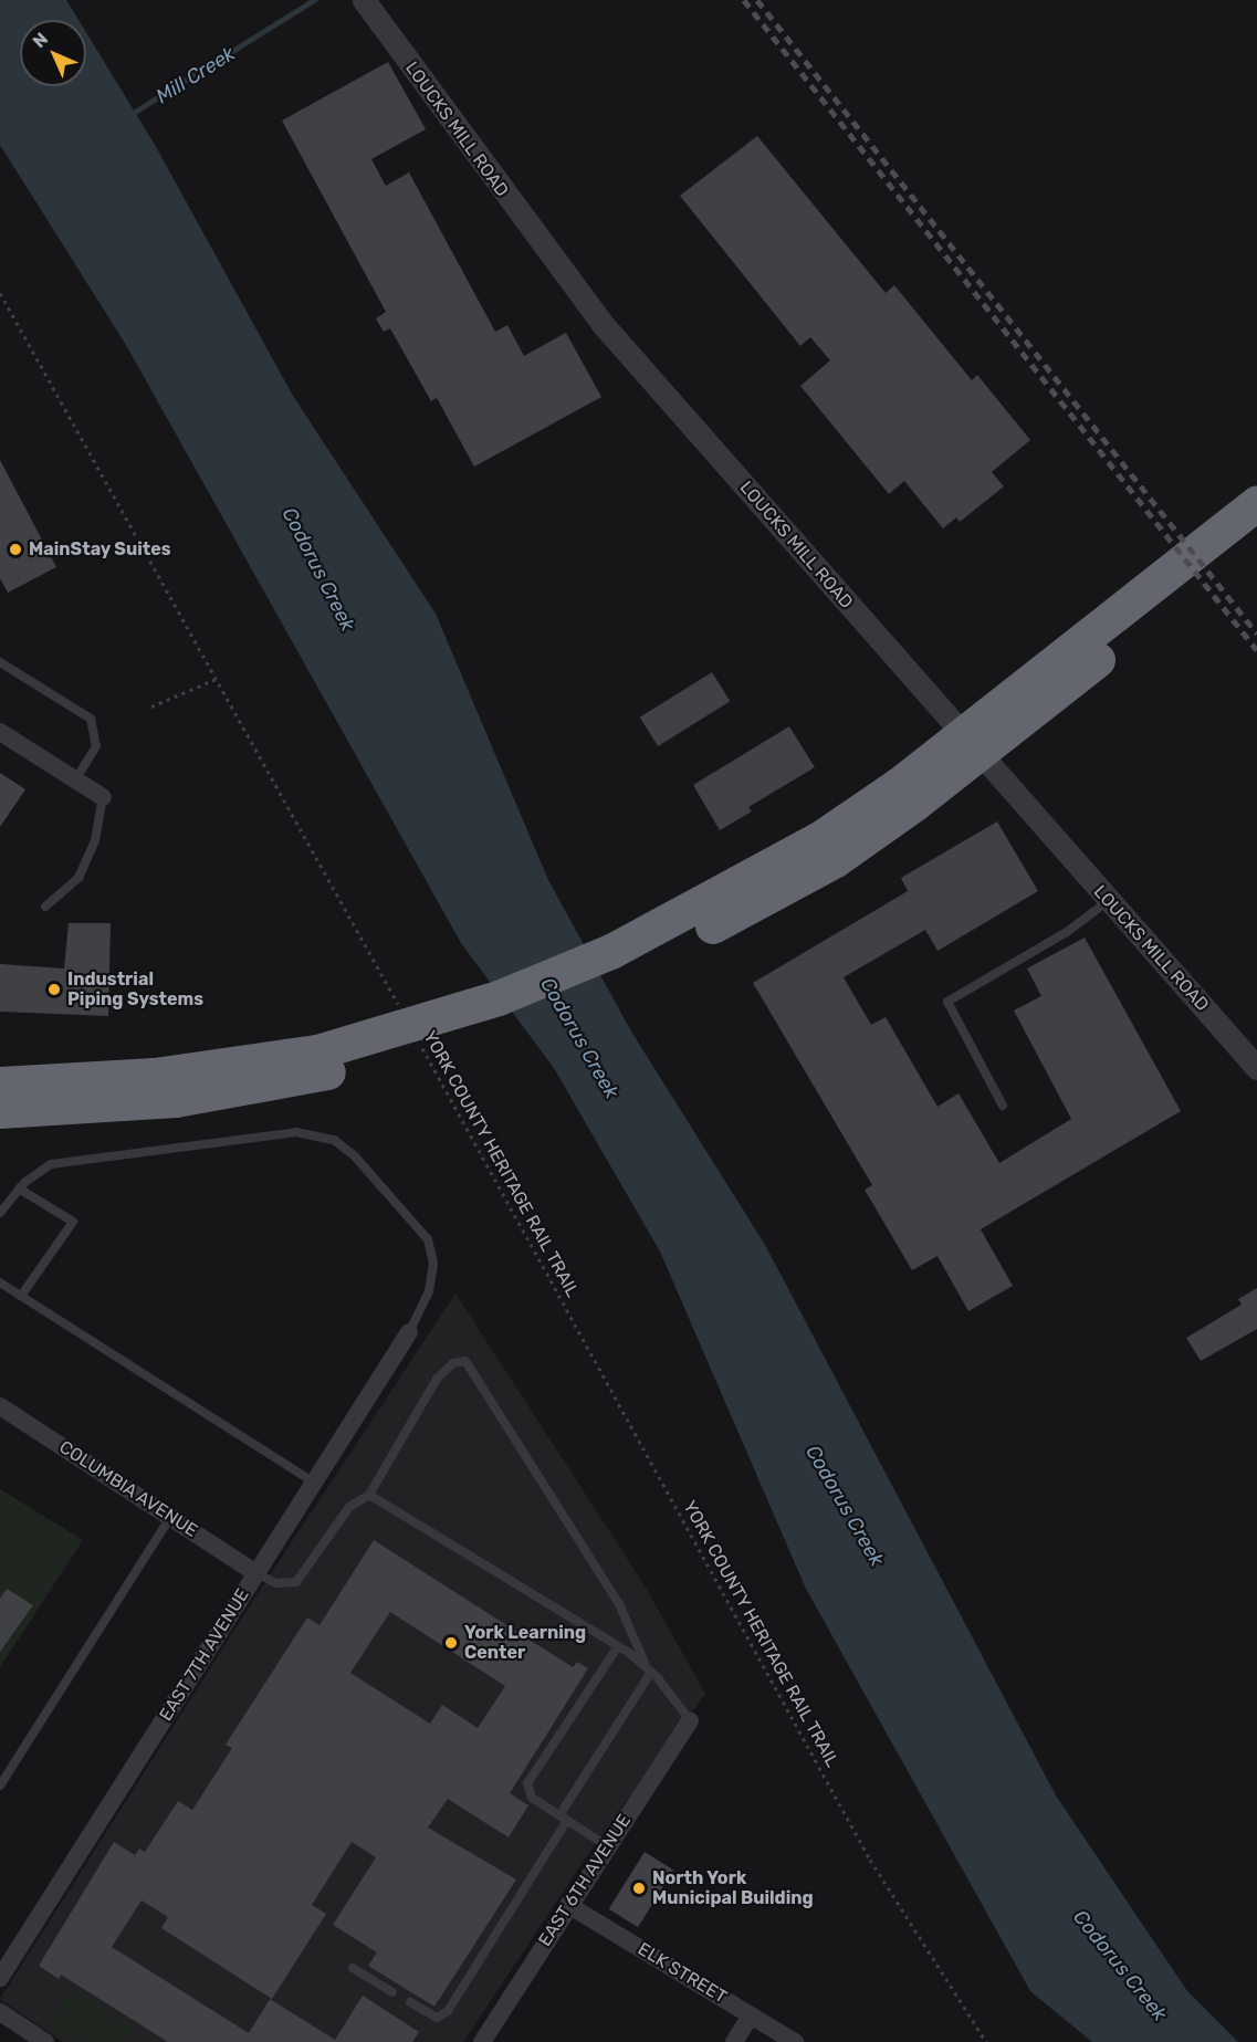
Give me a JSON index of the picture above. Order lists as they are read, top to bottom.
{
  "streets": {
    "street": [
      "LOUCKS MILL ROAD",
      "COLUMBIA AVENUE",
      "EAST 7TH AVENUE",
      "EAST 6TH AVENUE",
      "ELK STREET"
    ],
    "path": ["YORK COUNTY HERITAGE RAIL TRAIL"]
  },
  "crossings": [
    ["COLUMBIA AVENUE", "EAST 7TH AVENUE"],
    ["EAST 6TH AVENUE", "ELK STREET"]
  ],
  "water": ["Mill Creek", "Codorus Creek"],
  "places": [
    "MainStay Suites",
    "Industrial Piping Systems",
    "York Learning Center",
    "North York Municipal Building"
  ],
  "north": "top left"
}
